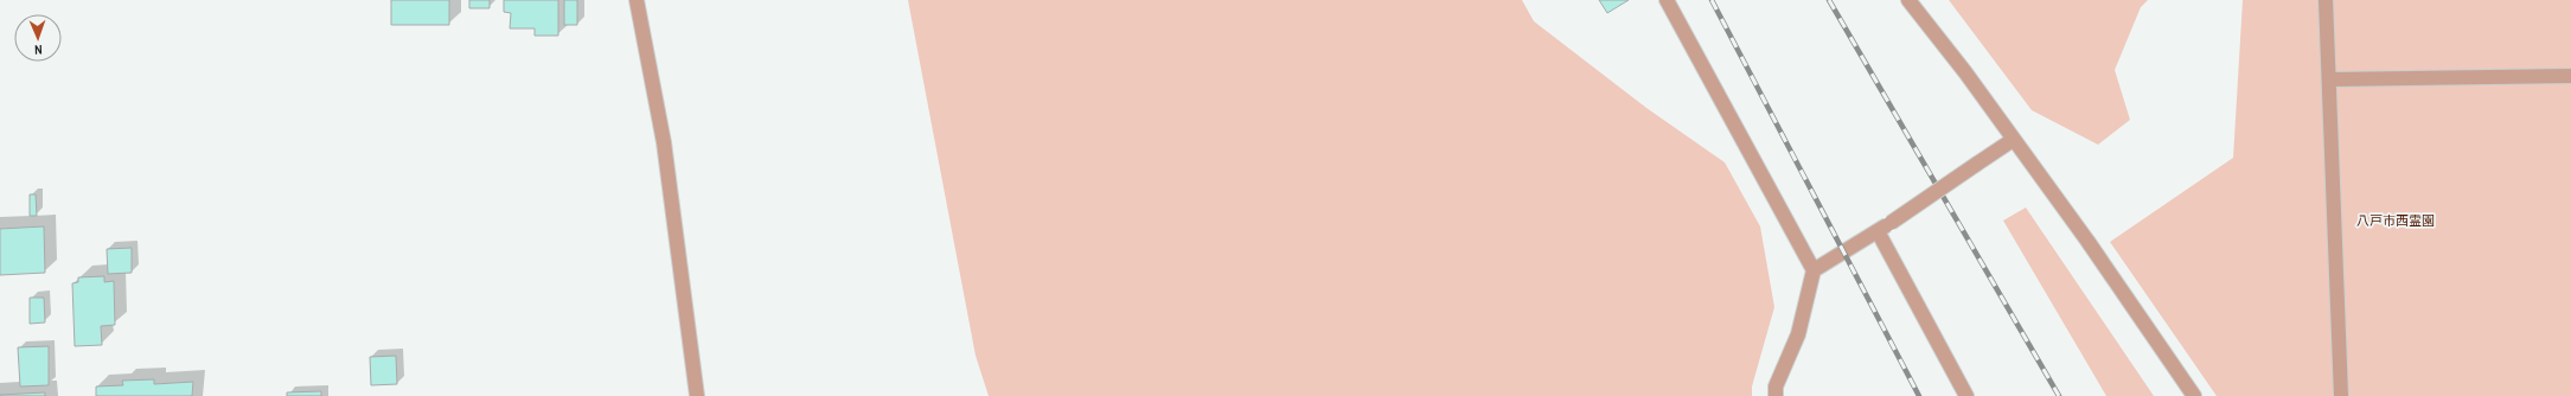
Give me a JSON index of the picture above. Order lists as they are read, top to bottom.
{
  "parks": ["八戸市西霊園"],
  "north": "bottom"
}
